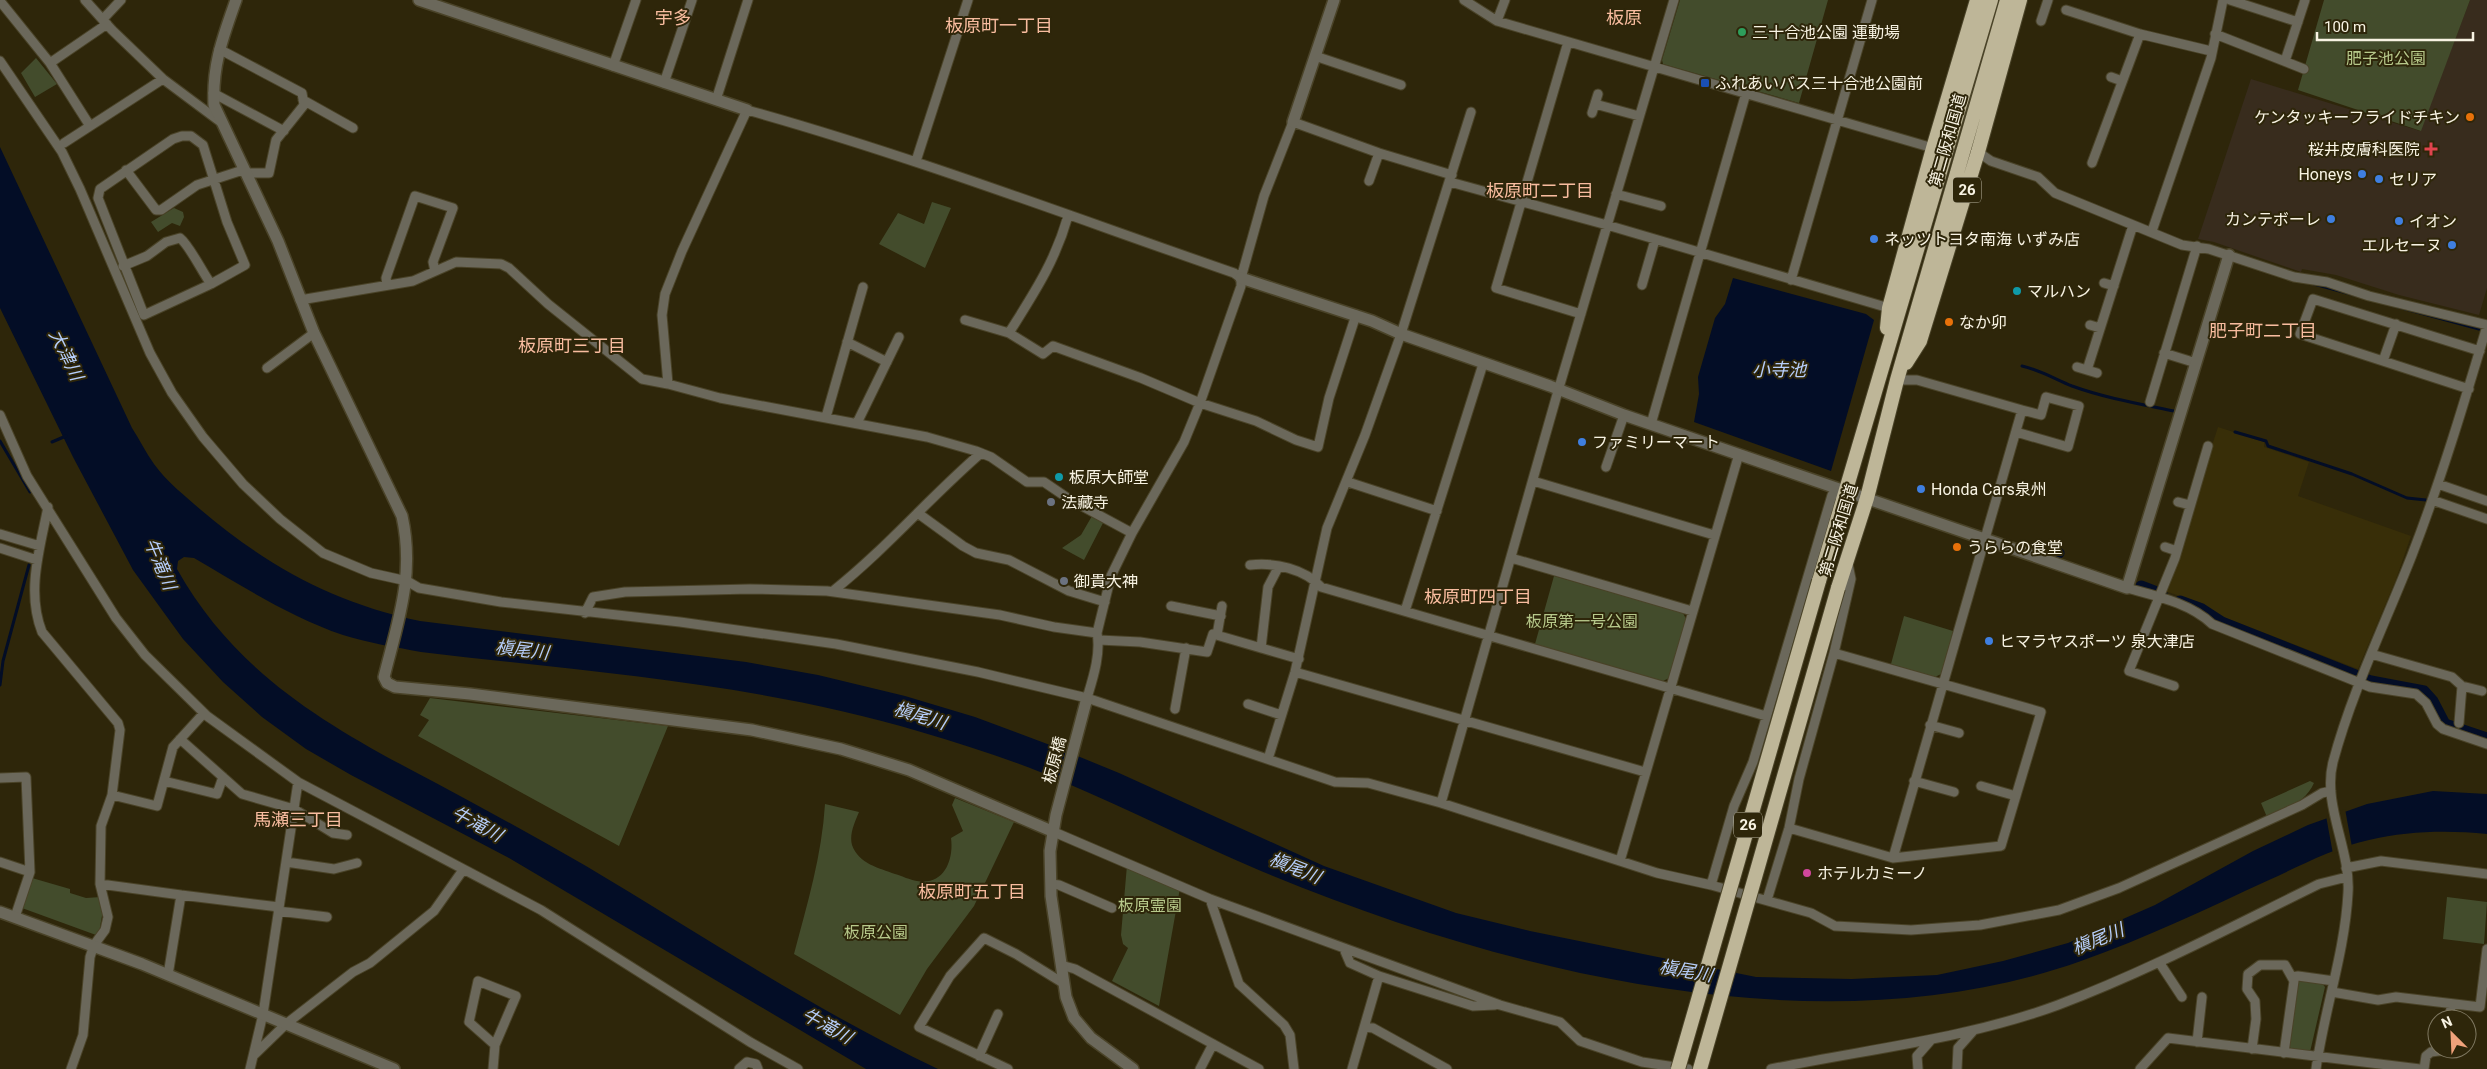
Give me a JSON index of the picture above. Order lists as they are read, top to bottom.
{
  "streets": {
    "highway": ["第二阪和国道", "26"],
    "street": ["板原橋"]
  },
  "crossings": [
    ["第二阪和国道", "26"]
  ],
  "districts": [
    "宇多",
    "板原",
    "板原町一丁目",
    "板原町二丁目",
    "肥子町二丁目",
    "板原町三丁目",
    "板原町四丁目",
    "馬瀬三丁目",
    "板原町五丁目"
  ],
  "water": [
    "大津川",
    "小寺池",
    "牛滝川",
    "槇尾川"
  ],
  "parks": [
    "肥子池公園",
    "板原第一号公園",
    "板原霊園",
    "板原公園"
  ],
  "places": {
    "other": [
      "三十合池公園 運動場",
      "ケンタッキーフライドチキン",
      "Honeys",
      "セリア",
      "カンテボーレ",
      "イオン",
      "ネッツトヨタ南海 いずみ店",
      "エルセーヌ",
      "マルハン",
      "なか卯",
      "ファミリーマート",
      "板原大師堂",
      "Honda Cars泉州",
      "法藏寺",
      "うららの食堂",
      "御貴大神",
      "ヒマラヤスポーツ 泉大津店",
      "ホテルカミーノ"
    ],
    "transit": ["ふれあいバス三十合池公園前"],
    "health": ["桜井皮膚科医院"]
  },
  "scale_bar": "100 m",
  "north": "top left"
}
